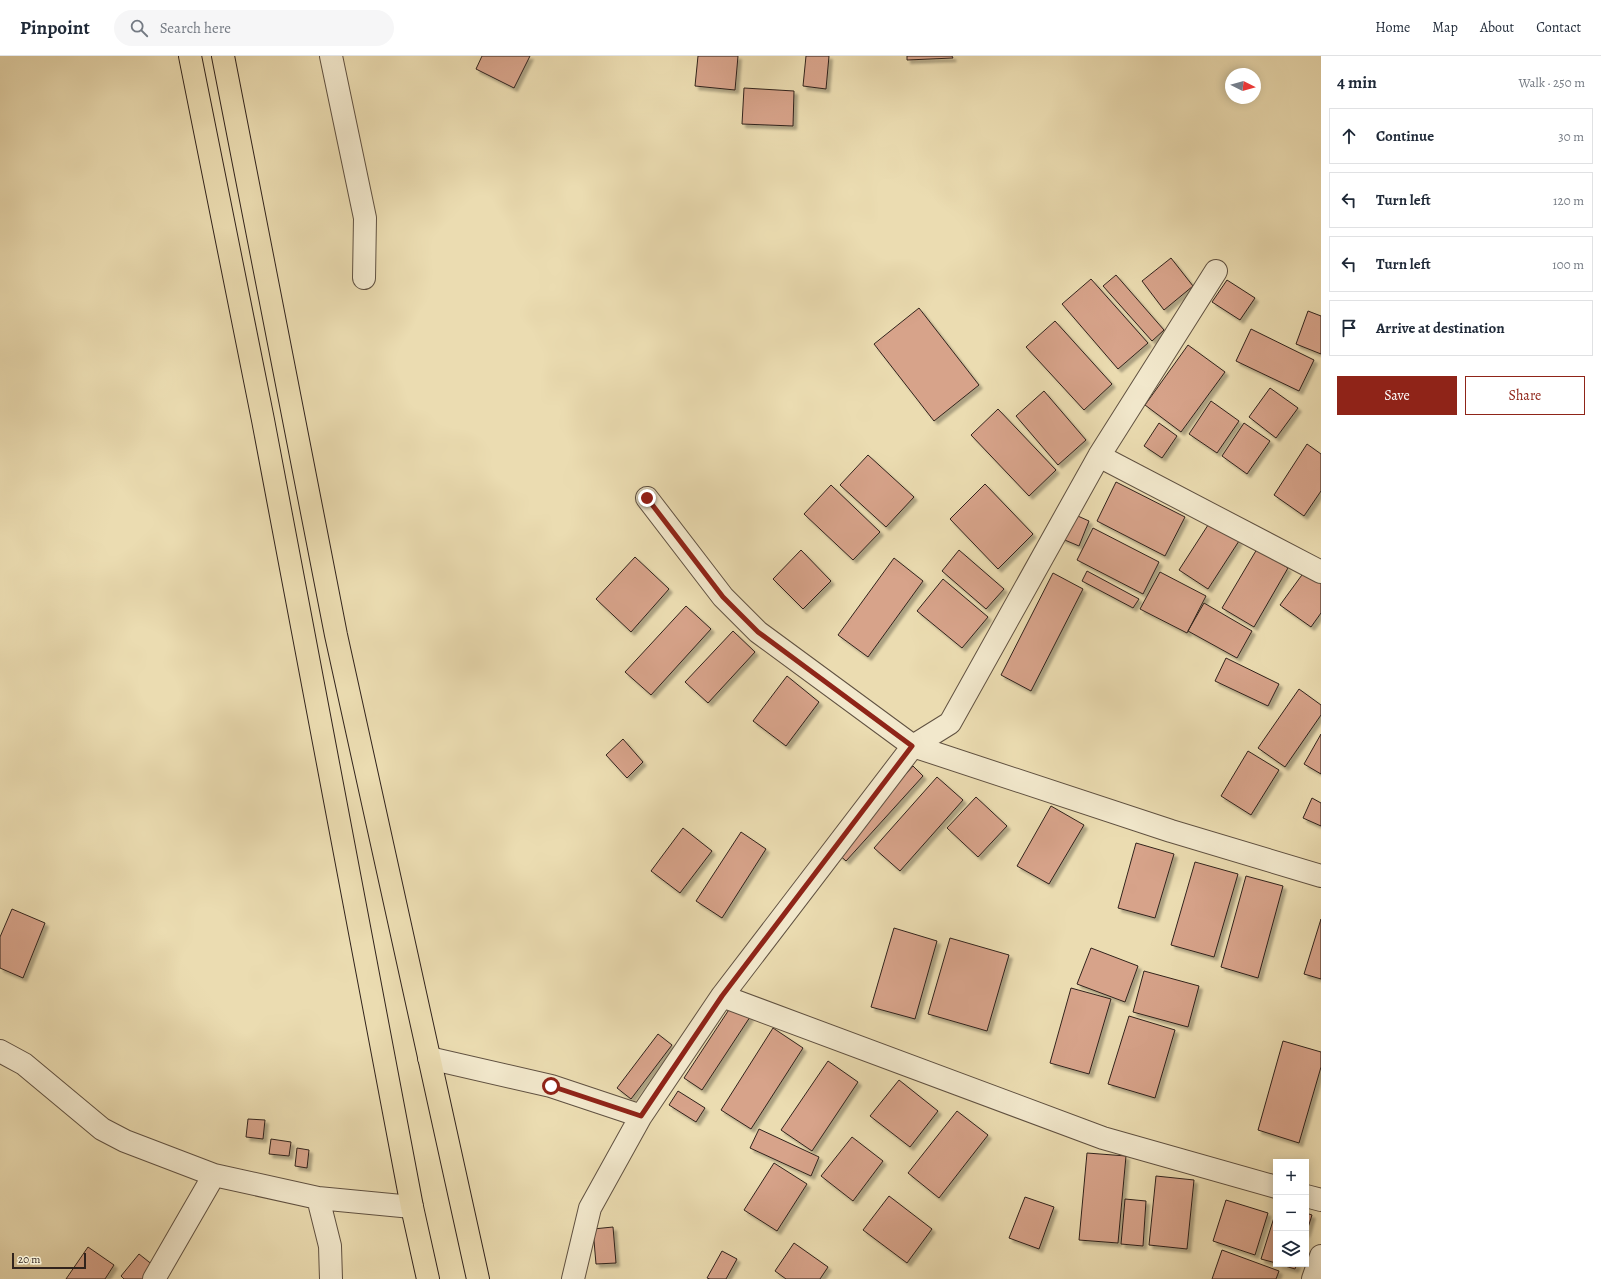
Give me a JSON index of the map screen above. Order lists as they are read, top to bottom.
{
  "scale_bar": "20 m",
  "north": "right",
  "page": {
    "header": "Pinpoint",
    "search": "Search here",
    "nav": [
      "Home",
      "Map",
      "About",
      "Contact"
    ],
    "heading": ["4 min", "Walk · 250 m"],
    "list": [
      ["Continue", "30 m"],
      ["Turn left", "120 m"],
      ["Turn left", "100 m"],
      "Arrive at destination"
    ],
    "buttons": ["Save", "Share"],
    "map_buttons": ["+", "−"],
    "scale": "20 m"
  }
}
